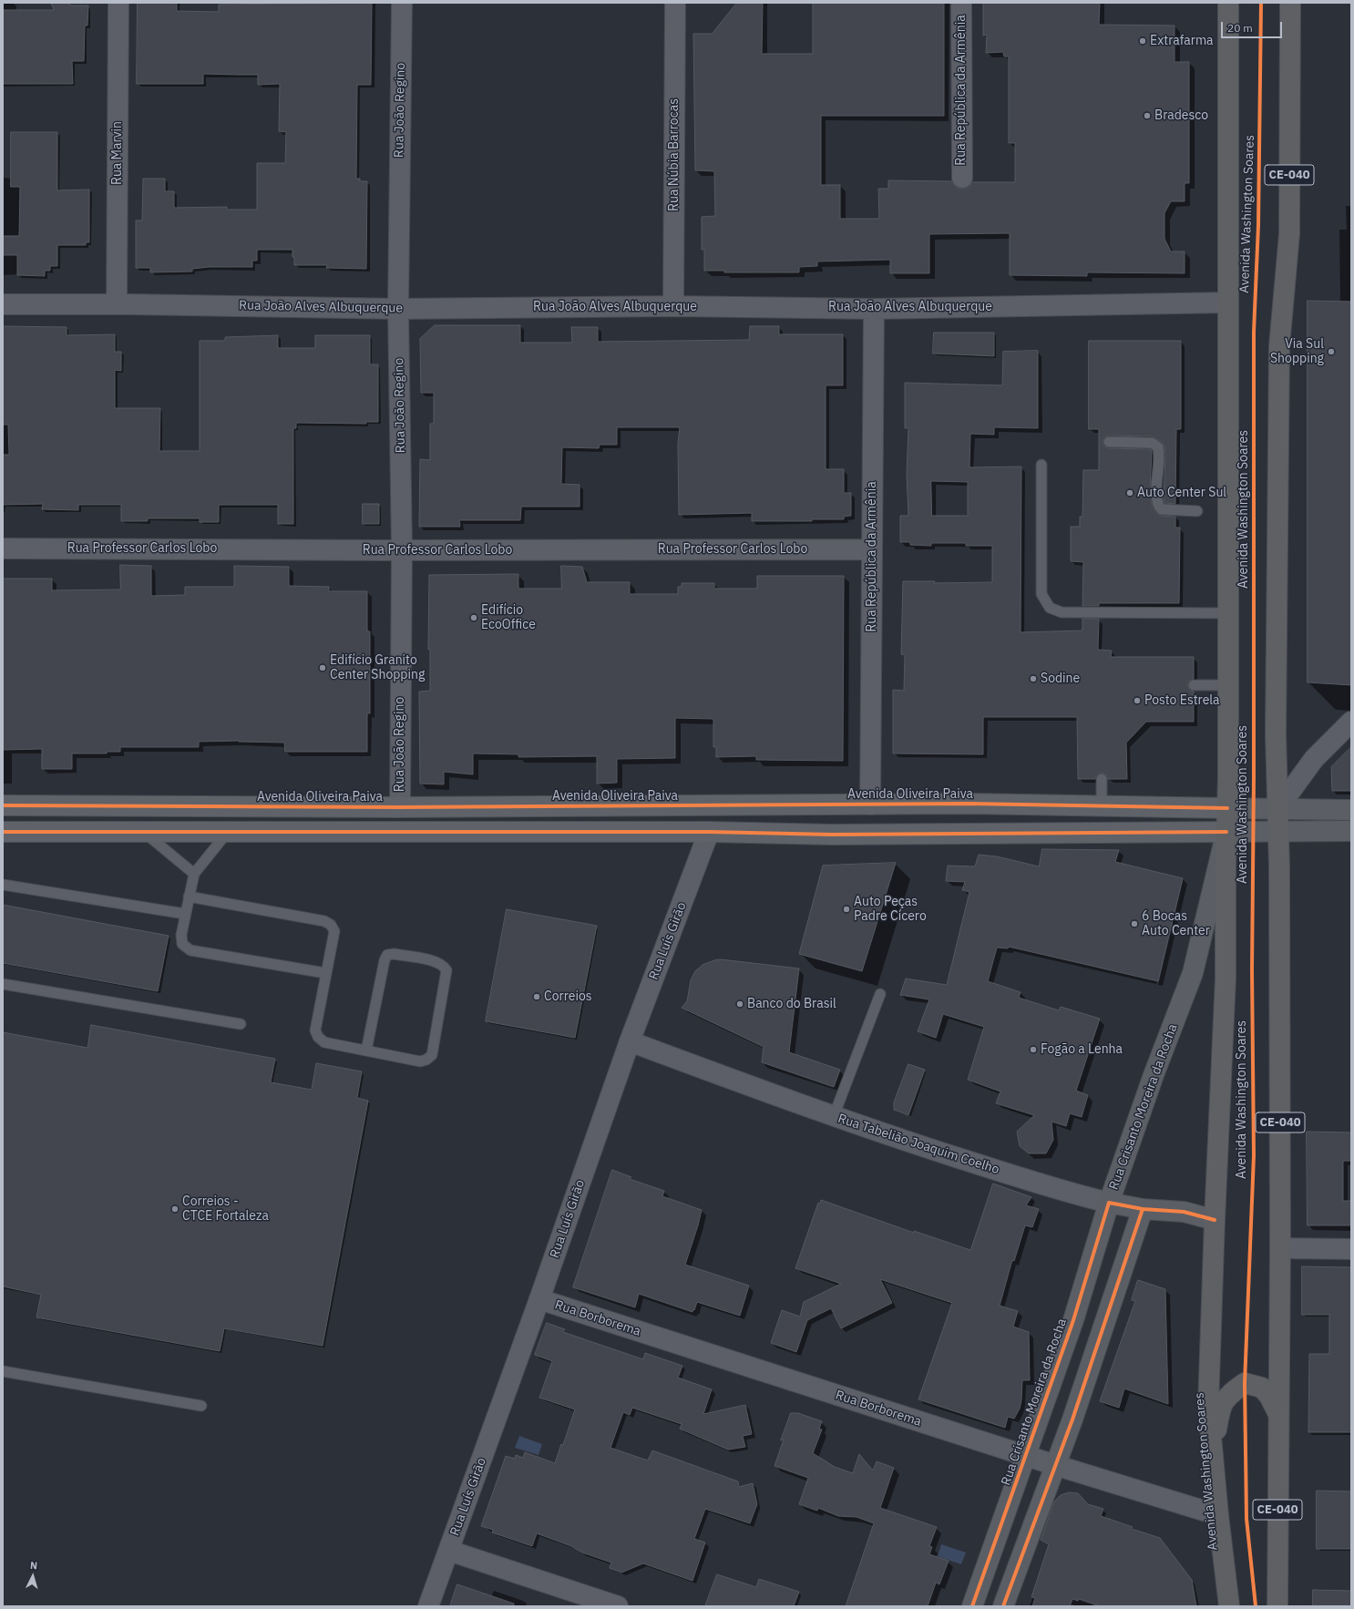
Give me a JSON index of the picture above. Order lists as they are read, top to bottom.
{
  "streets": {
    "highway": ["CE-040", "Avenida Washington Soares"],
    "main road": ["Avenida Oliveira Paiva", "Rua Crisanto Moreira da Rocha", "Rua Tabelião Joaquim Coelho"],
    "street": [
      "Rua República da Armênia",
      "Rua João Regino",
      "Rua Marvin",
      "Rua Núbia Barrocas",
      "Rua João Alves Albuquerque",
      "Rua Professor Carlos Lobo",
      "Rua Luís Girão",
      "Rua Borborema"
    ]
  },
  "crossings": [
    ["Rua República da Armênia", "Rua João Alves Albuquerque"],
    ["Rua República da Armênia", "Rua Professor Carlos Lobo"],
    ["Rua República da Armênia", "Avenida Oliveira Paiva"],
    ["Rua João Regino", "Rua João Alves Albuquerque"],
    ["Rua João Regino", "Rua Professor Carlos Lobo"],
    ["Rua João Regino", "Avenida Oliveira Paiva"],
    ["Rua Marvin", "Rua João Alves Albuquerque"],
    ["Rua Núbia Barrocas", "Rua João Alves Albuquerque"],
    ["Avenida Washington Soares", "Rua João Alves Albuquerque"],
    ["Avenida Washington Soares", "Avenida Oliveira Paiva"],
    ["Avenida Washington Soares", "Rua Crisanto Moreira da Rocha"],
    ["Avenida Washington Soares", "Rua Tabelião Joaquim Coelho"],
    ["Avenida Washington Soares", "Rua Borborema"],
    ["Rua Luís Girão", "Rua Tabelião Joaquim Coelho"],
    ["Rua Luís Girão", "Rua Borborema"],
    ["Rua Crisanto Moreira da Rocha", "Rua Tabelião Joaquim Coelho"],
    ["Rua Crisanto Moreira da Rocha", "Rua Borborema"]
  ],
  "places": [
    "Extrafarma",
    "Bradesco",
    "Via Sul Shopping",
    "Auto Center Sul",
    "Edifício EcoOffice",
    "Edifício Granito Center Shopping",
    "Sodine",
    "Posto Estrela",
    "Auto Peças Padre Cícero",
    "6 Bocas Auto Center",
    "Correios",
    "Banco do Brasil",
    "Fogão a Lenha",
    "Correios - CTCE Fortaleza"
  ],
  "scale_bar": "20 m",
  "north": "top"
}
